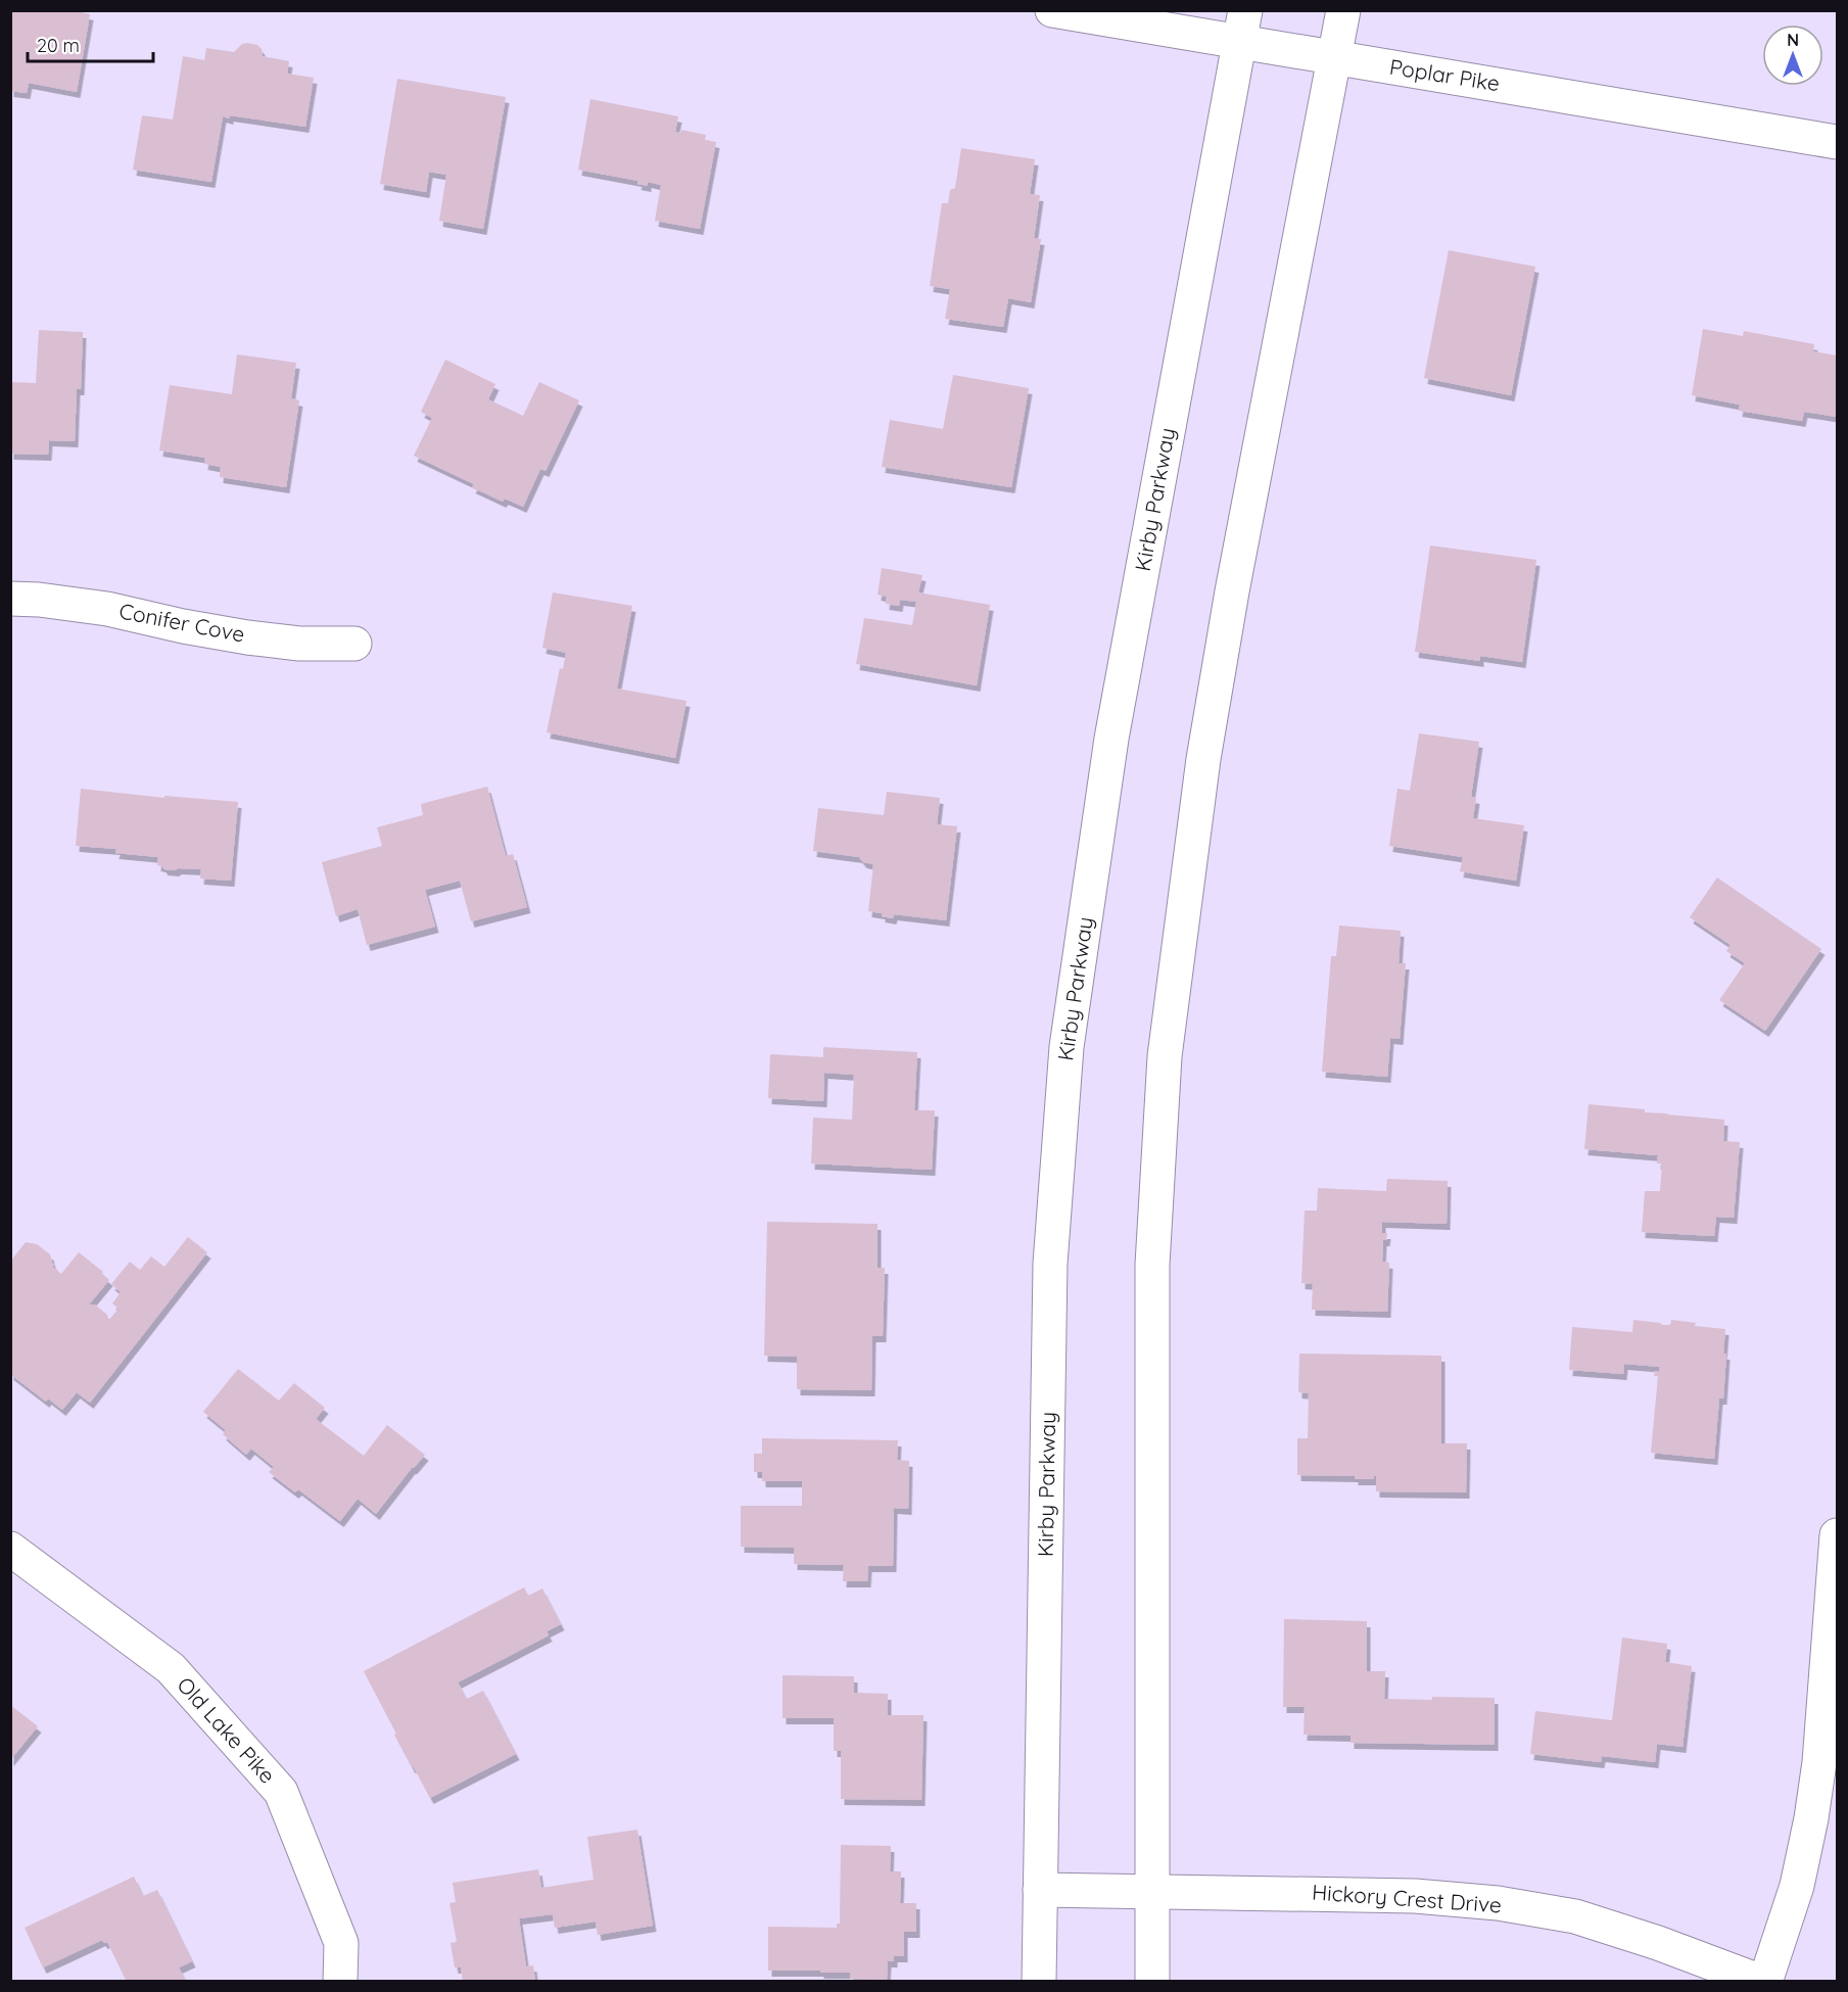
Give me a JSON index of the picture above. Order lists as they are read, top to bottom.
{
  "streets": {
    "main road": [
      "Poplar Pike",
      "Kirby Parkway",
      "Conifer Cove",
      "Old Lake Pike",
      "Hickory Crest Drive"
    ]
  },
  "crossings": [
    ["Poplar Pike", "Kirby Parkway"],
    ["Kirby Parkway", "Hickory Crest Drive"]
  ],
  "scale_bar": "20 m",
  "north": "top"
}
